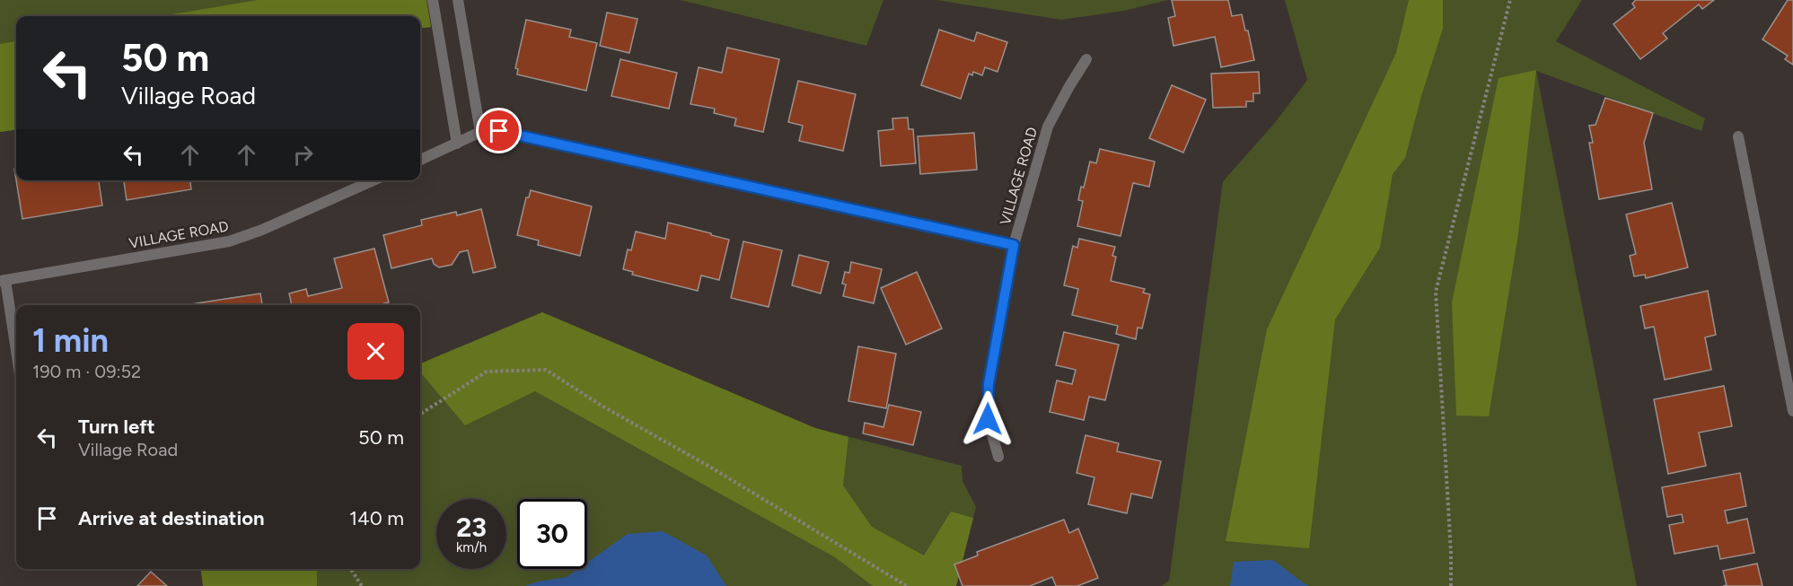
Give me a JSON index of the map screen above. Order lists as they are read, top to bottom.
{
  "streets": {
    "street": ["VILLAGE ROAD"]
  },
  "page": {
    "turn": ["50 m", "Village Road"],
    "heading": ["1 min", "190 m · 09:52"],
    "list": [
      {
        "name": "Turn left",
        "note": "Village Road",
        "value": "50 m"
      },
      {
        "name": "Arrive at destination",
        "value": "140 m"
      }
    ],
    "speed": "23 km/h",
    "limit": "30"
  }
}
